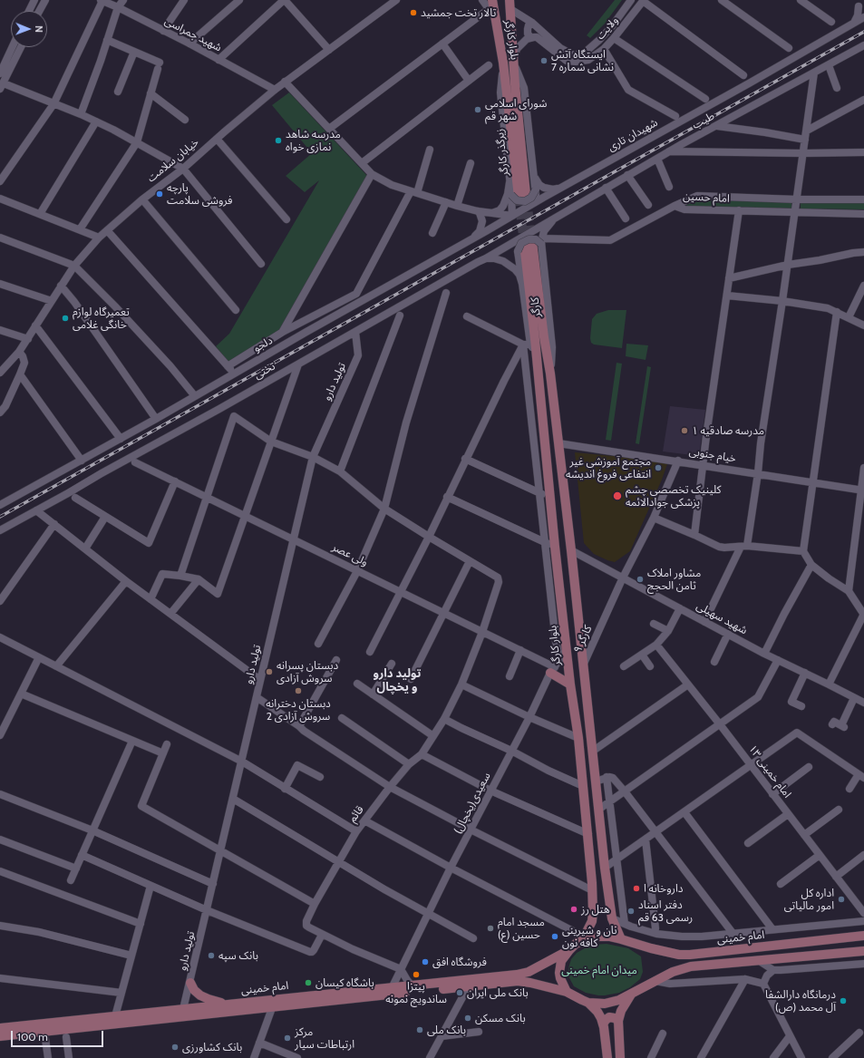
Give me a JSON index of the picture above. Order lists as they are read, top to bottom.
{
  "streets": {
    "main road": ["بلوار کارگر", "زیرگذر کارگر", "امام خمینی"],
    "street": [
      "ولایت",
      "شهید جمراسی",
      "طیب",
      "شهیدان تاری",
      "خیابان سلامت",
      "امام حسین",
      "کارگر",
      "دلجو",
      "تختی",
      "تولید دارو",
      "خیام جنوبی",
      "ولی عصر",
      "شهید سهیلی",
      "کارگر ۹",
      "امام خمینی ۱۳",
      "سعیدی(یخچال)",
      "قائم"
    ]
  },
  "crossings": [
    ["شهید جمراسی", "خیابان سلامت"],
    ["بلوار کارگر", "زیرگذر کارگر"],
    ["بلوار کارگر", "سعیدی(یخچال)"],
    ["بلوار کارگر", "امام خمینی"],
    ["طیب", "تختی"],
    ["شهیدان تاری", "دلجو"],
    ["تختی", "تولید دارو"],
    ["تولید دارو", "ولی عصر"],
    ["تولید دارو", "امام خمینی"],
    ["خیام جنوبی", "کارگر ۹"],
    ["ولی عصر", "سعیدی(یخچال)"],
    ["ولی عصر", "قائم"],
    ["شهید سهیلی", "کارگر ۹"],
    ["سعیدی(یخچال)", "قائم"],
    ["سعیدی(یخچال)", "امام خمینی"]
  ],
  "districts": ["تولید دارو و یخچال"],
  "parks": ["میدان امام خمینی"],
  "places": [
    "تالار تخت جمشید",
    "ایستگاه آتش نشانی شماره 7",
    "شورای اسلامی شهر قم",
    "مدرسه شاهد نمازی خواه",
    "پارچه فروشی سلامت",
    "تعمیرگاه لوازم خانگی غلامی",
    "مدرسه صادقیه ۱",
    "مجتمع آموزشی غیر انتفاعی فروغ اندیشه",
    "کلینیک تخصصی چشم پزشکی جوادالائمه",
    "مشاور املاک ثامن الحجج",
    "دبستان پسرانه سروش آزادی",
    "دبستان دخترانه سروش آزادی 2",
    "داروخانه ا",
    "اداره کل امور مالیاتی",
    "هتل رز",
    "دفتر اسناد رسمی 63 قم",
    "مسجد امام حسین (ع)",
    "نان و شیرینی کافه نون",
    "بانک سپه",
    "فروشگاه افق",
    "پیتزا ساندویچ نمونه",
    "باشگاه کیسان",
    "بانک ملی ایران",
    "درمانگاه دارالشفا آل محمد (ص)",
    "بانک مسکن",
    "بانک ملی",
    "مرکز ارتباطات سیار",
    "بانک کشاورزی"
  ],
  "scale_bar": "100 m",
  "north": "right"
}
